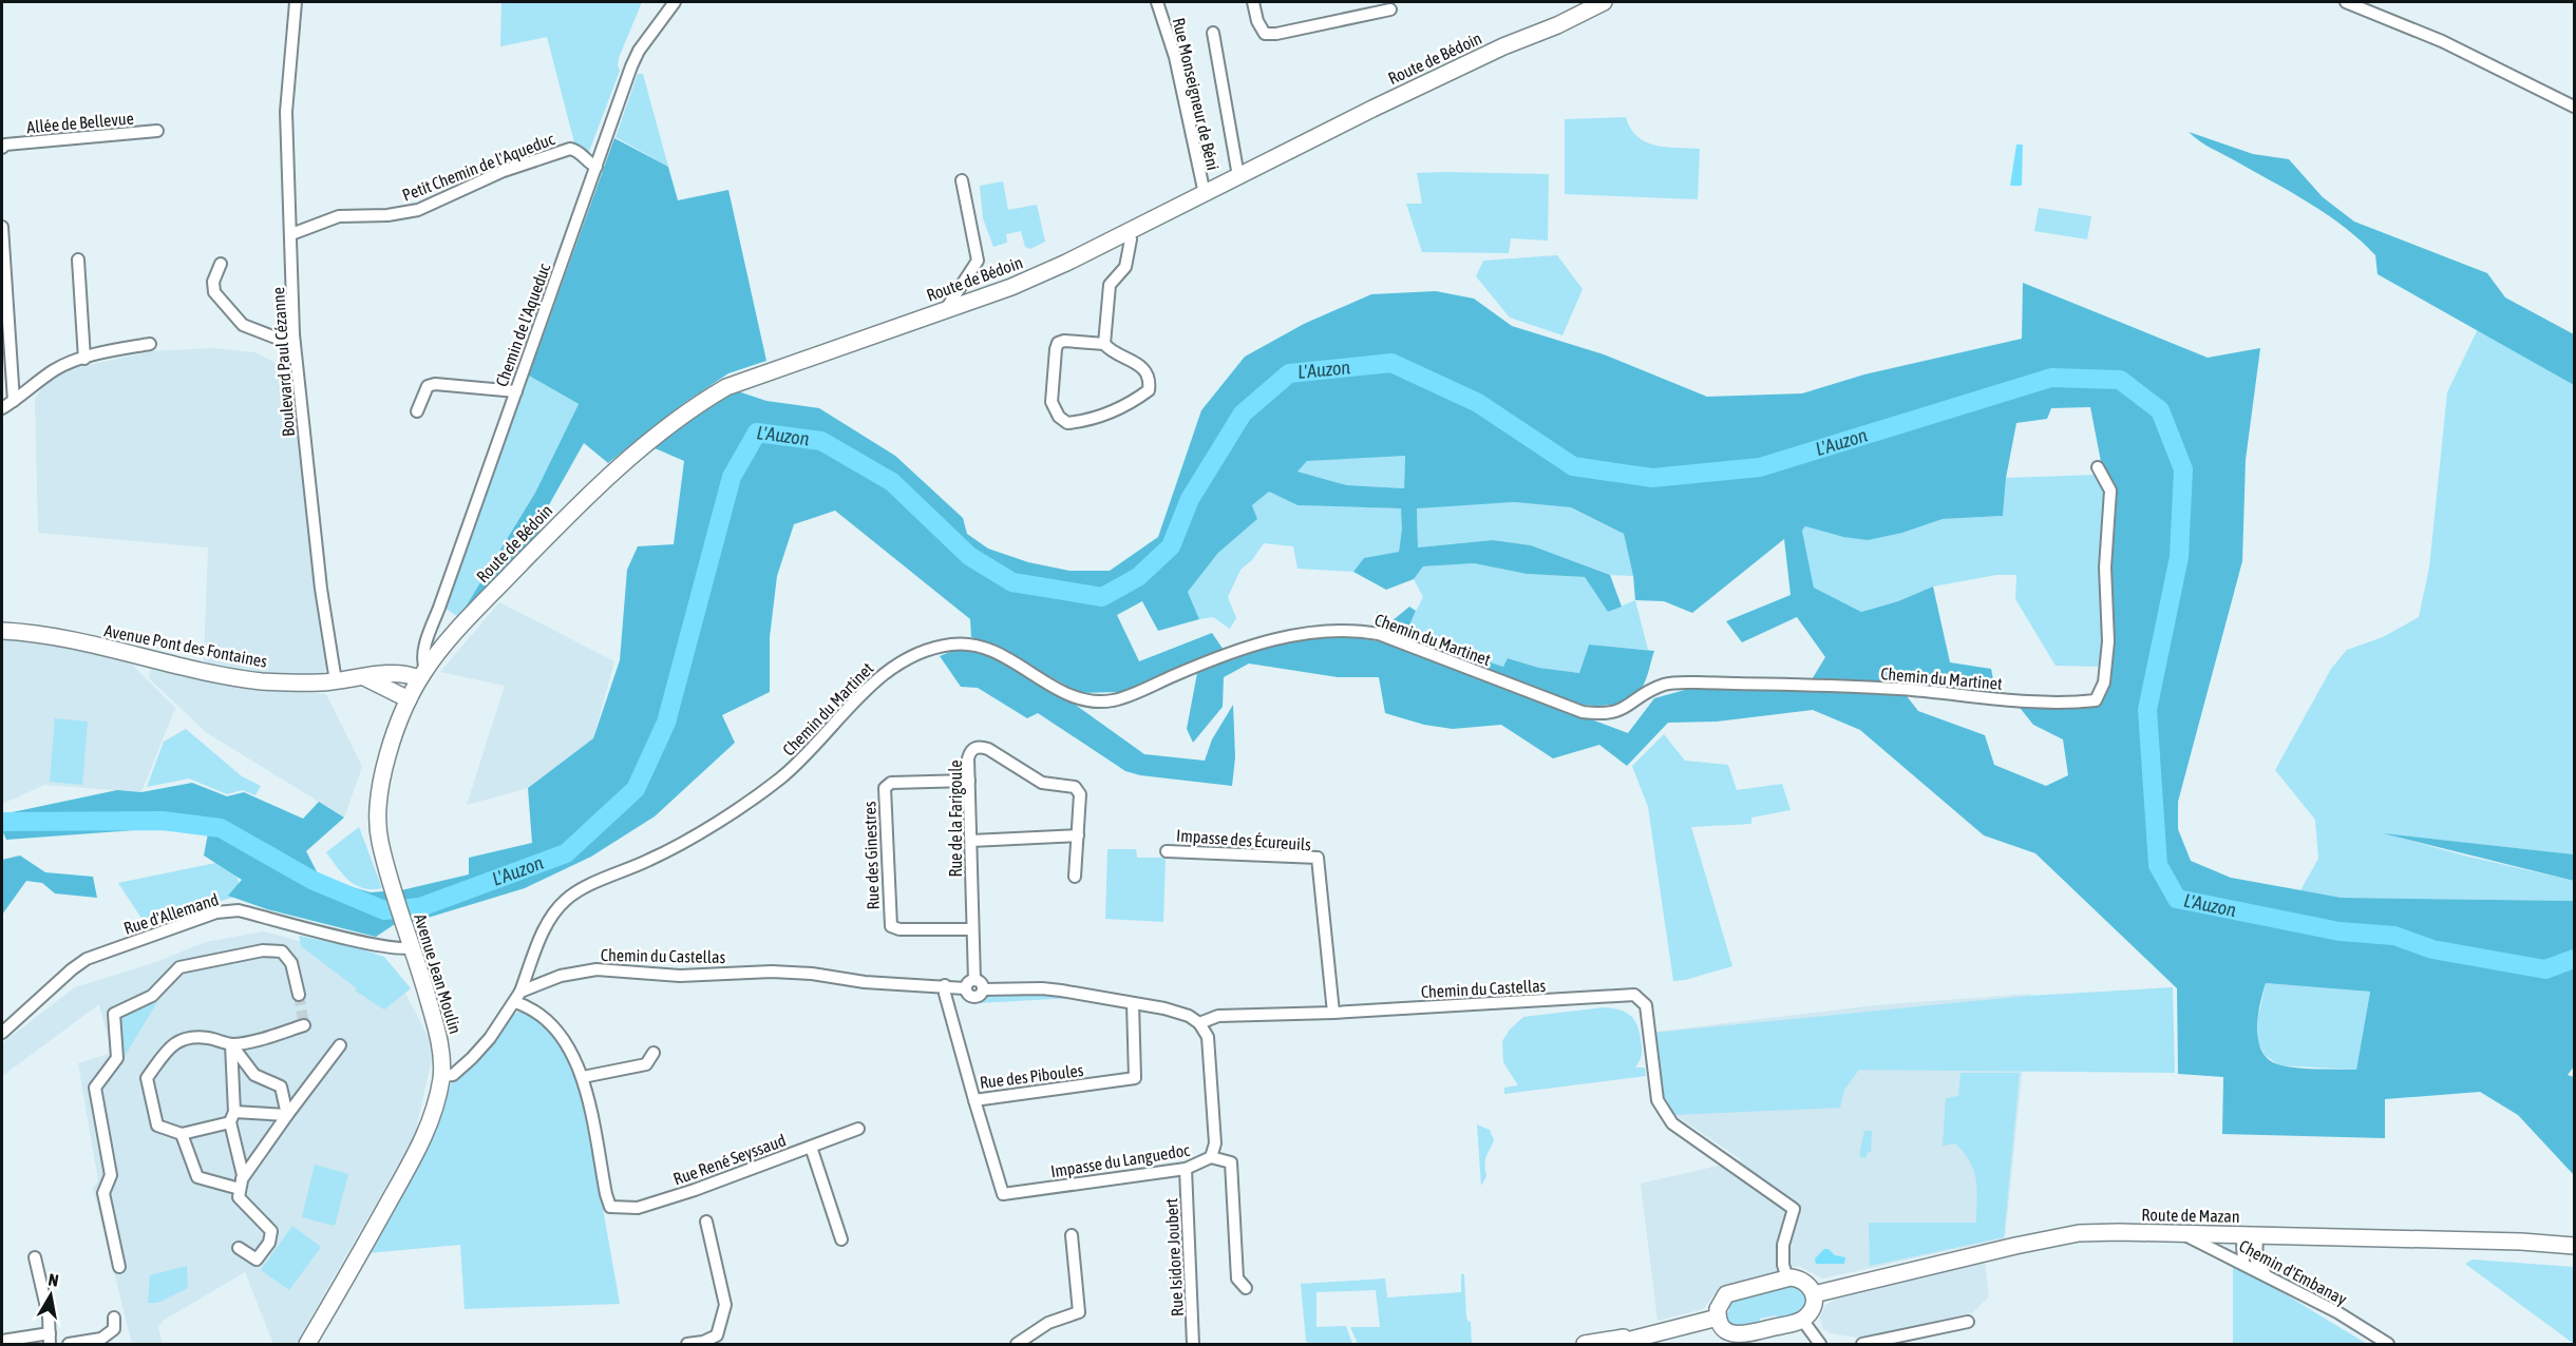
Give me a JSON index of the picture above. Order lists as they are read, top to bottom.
{
  "streets": {
    "main road": [
      "Route de Bédoin",
      "Avenue Pont des Fontaines",
      "Avenue Jean Moulin",
      "Route de Mazan"
    ],
    "street": [
      "Rue Monseigneur de Béni",
      "Allée de Bellevue",
      "Petit Chemin de l'Aqueduc",
      "Chemin de l'Aqueduc",
      "Boulevard Paul Cézanne",
      "Chemin du Martinet",
      "Rue de la Farigoule",
      "Impasse des Écureuils",
      "Rue des Ginestres",
      "Rue d'Allemand",
      "Chemin du Castellas",
      "Rue des Piboules",
      "Rue René Seyssaud",
      "Impasse du Languedoc",
      "Rue Isidore Joubert",
      "Chemin d'Embanay"
    ]
  },
  "crossings": [
    ["Route de Bédoin", "Rue Monseigneur de Béni"],
    ["Route de Bédoin", "Chemin de l'Aqueduc"],
    ["Route de Bédoin", "Avenue Pont des Fontaines"],
    ["Route de Bédoin", "Avenue Jean Moulin"],
    ["Petit Chemin de l'Aqueduc", "Chemin de l'Aqueduc"],
    ["Petit Chemin de l'Aqueduc", "Boulevard Paul Cézanne"],
    ["Chemin de l'Aqueduc", "Avenue Pont des Fontaines"],
    ["Chemin de l'Aqueduc", "Avenue Jean Moulin"],
    ["Boulevard Paul Cézanne", "Avenue Pont des Fontaines"],
    ["Chemin du Martinet", "Chemin du Castellas"],
    ["Avenue Pont des Fontaines", "Avenue Jean Moulin"],
    ["Rue de la Farigoule", "Rue des Ginestres"],
    ["Rue de la Farigoule", "Chemin du Castellas"],
    ["Impasse des Écureuils", "Chemin du Castellas"],
    ["Rue d'Allemand", "Avenue Jean Moulin"],
    ["Chemin du Castellas", "Rue des Piboules"],
    ["Chemin du Castellas", "Impasse du Languedoc"],
    ["Rue des Piboules", "Impasse du Languedoc"],
    ["Impasse du Languedoc", "Rue Isidore Joubert"],
    ["Route de Mazan", "Chemin d'Embanay"]
  ],
  "water": ["L'Auzon"],
  "north": "top"
}
